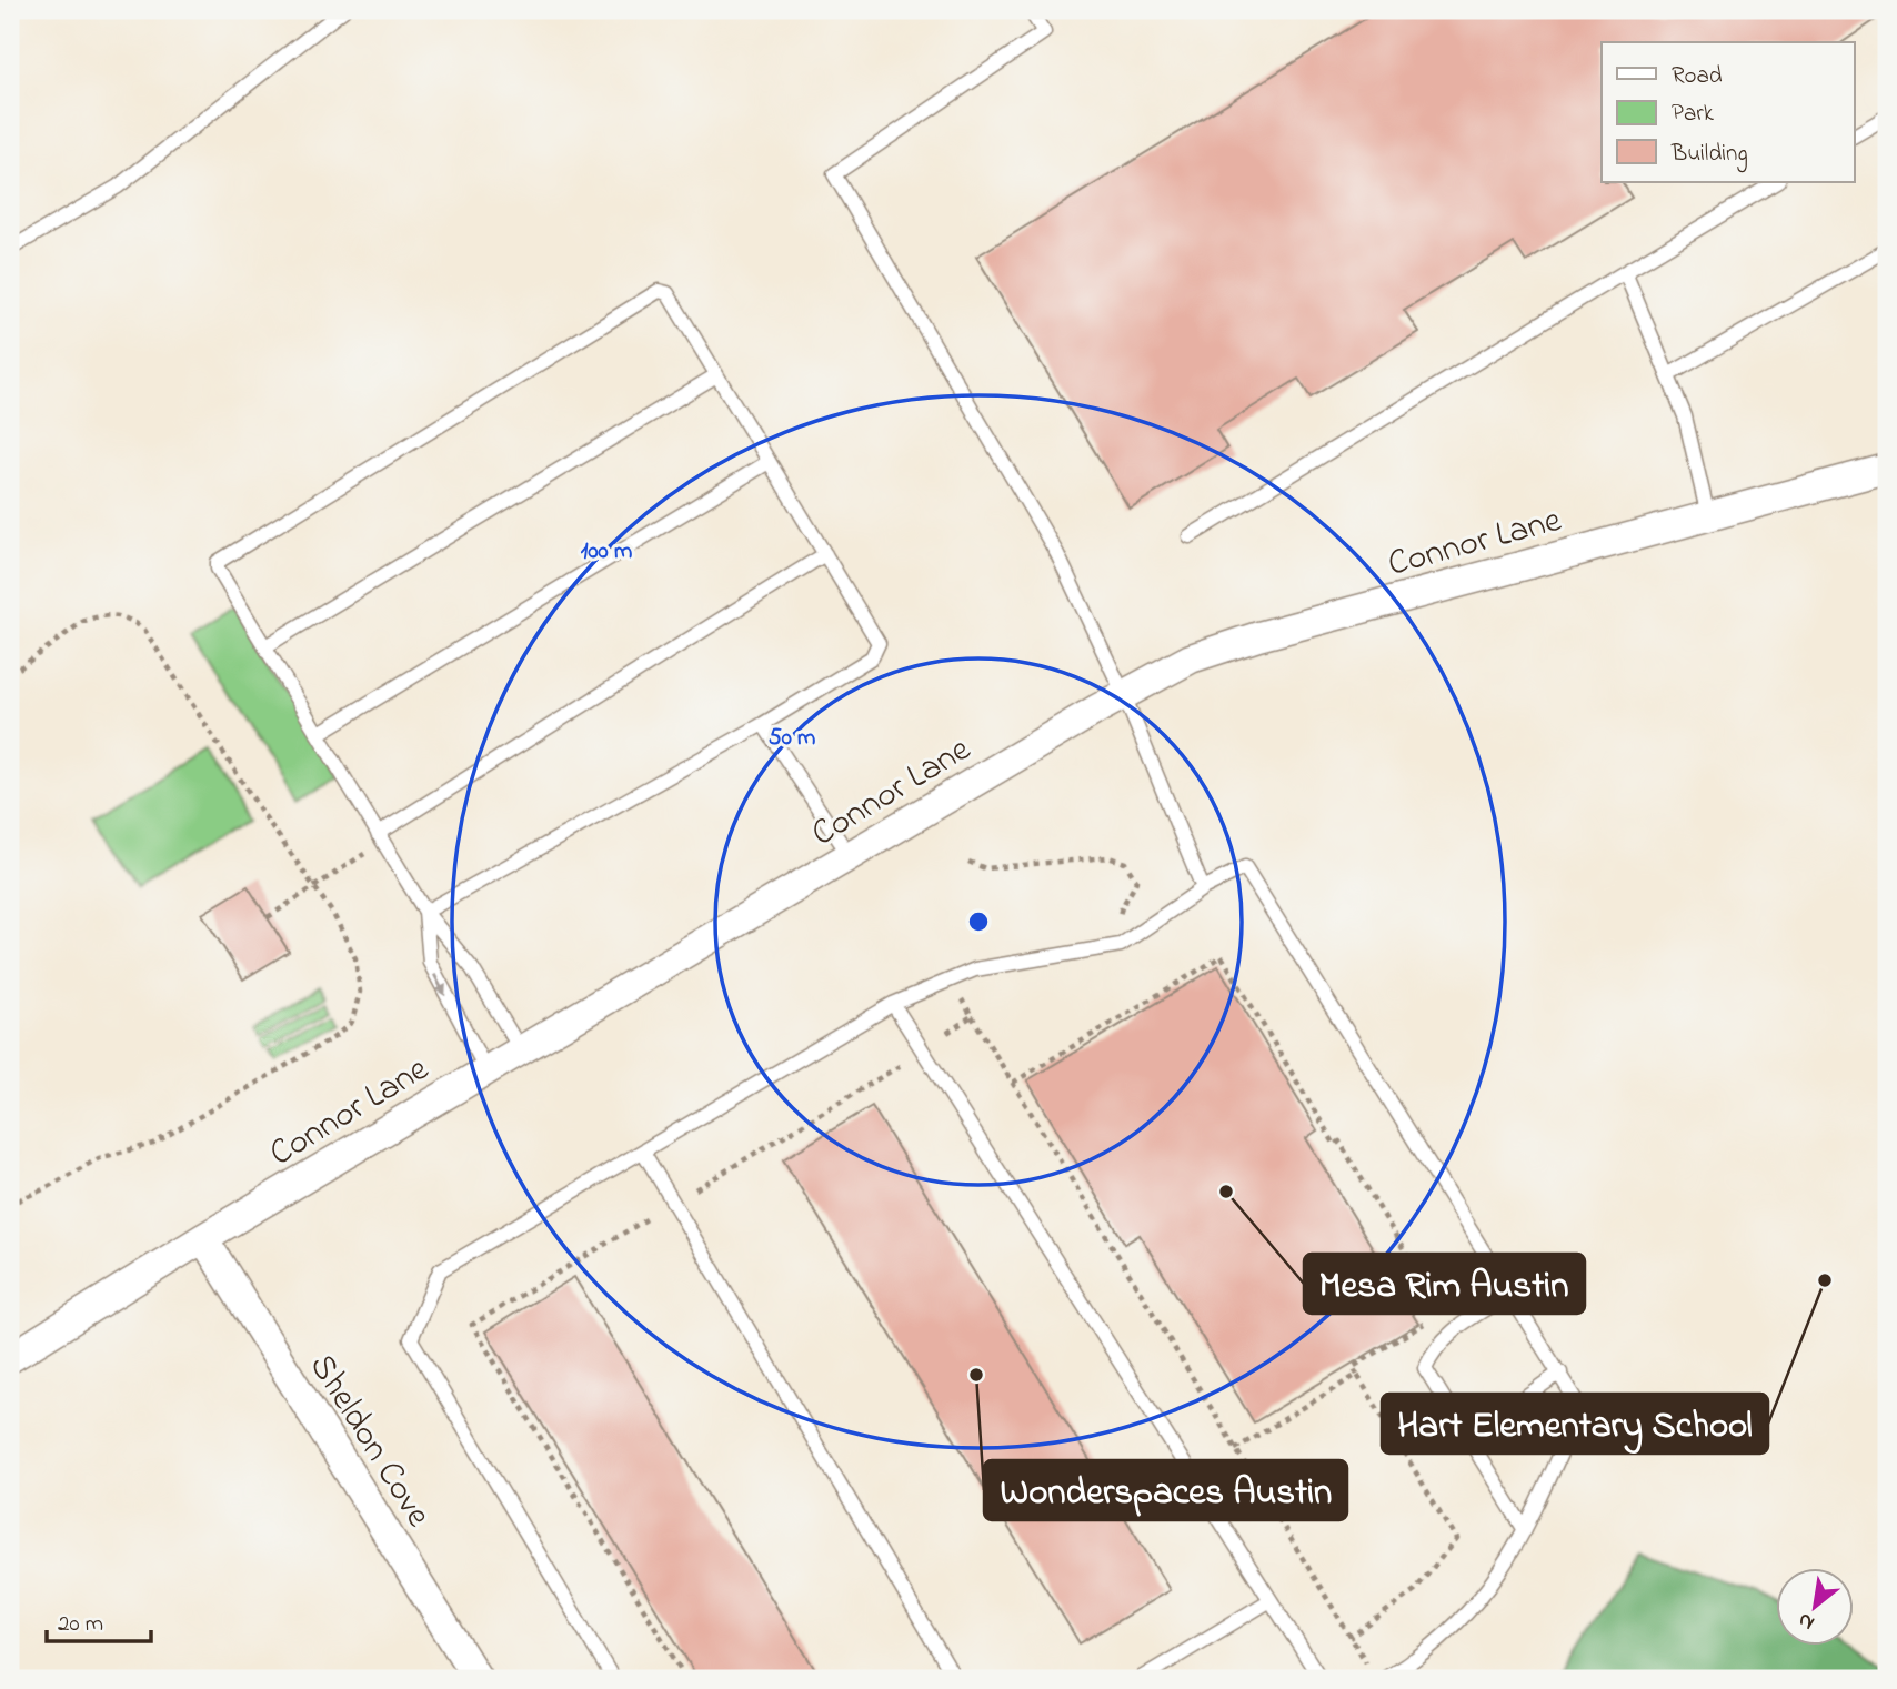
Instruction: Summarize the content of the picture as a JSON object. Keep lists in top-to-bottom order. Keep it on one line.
{"streets":{"street":["Connor Lane","Sheldon Cove"]},"crossings":[["Connor Lane","Sheldon Cove"]],"places":["Mesa Rim Austin","Hart Elementary School","Wonderspaces Austin"],"legend":["Road","Park","Building"],"scale_bar":"20 m","north":"bottom left","rings":["100 m","50 m"]}
